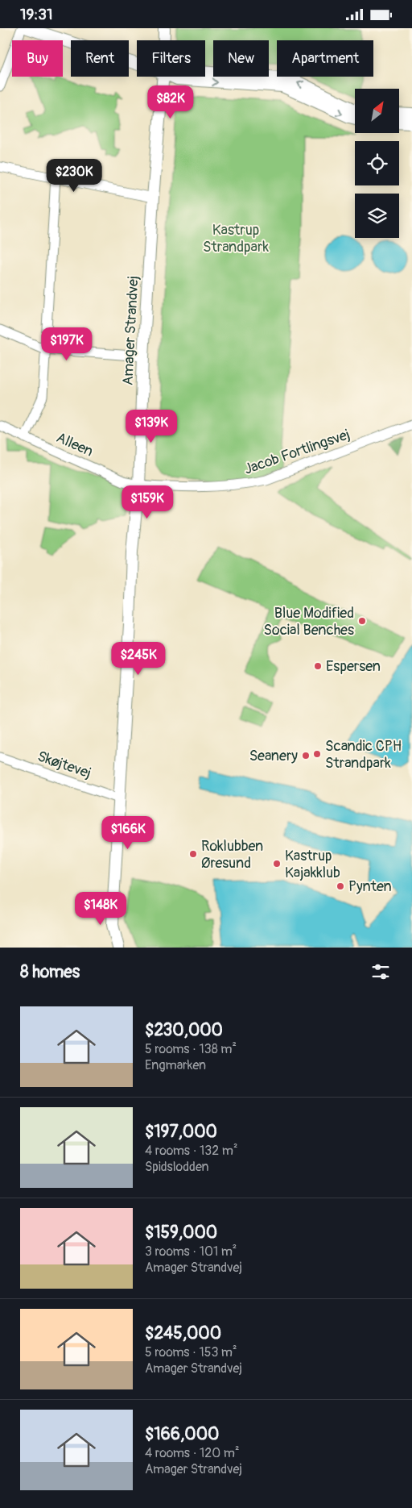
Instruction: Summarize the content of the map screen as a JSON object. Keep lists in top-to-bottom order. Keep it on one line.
{"streets":{"street":["Amager Strandvej","Alleen","Jacob Fortlingsvej","Skøjtevej"]},"crossings":[["Amager Strandvej","Alleen"],["Amager Strandvej","Jacob Fortlingsvej"],["Amager Strandvej","Skøjtevej"],["Alleen","Jacob Fortlingsvej"]],"parks":["Kastrup Strandpark"],"places":["Blue Modified Social Benches","Espersen","Scandic CPH Strandpark","Seanery","Roklubben Øresund","Kastrup Kajakklub","Pynten"],"north":"top right","page":{"status":"19:31","chip":["Buy","Rent","Filters","New","Apartment"],"price":["$82K","$230K","$197K","$139K","$159K","$245K","$166K","$148K"],"heading":"8 homes","list":[{"name":"$230,000","note":"5 rooms · 138 m² · Engmarken"},{"name":"$197,000","note":"4 rooms · 132 m² · Spidslodden"},{"name":"$159,000","note":"3 rooms · 101 m² · Amager Strandvej"},{"name":"$245,000","note":"5 rooms · 153 m² · Amager Strandvej"},{"name":"$166,000","note":"4 rooms · 120 m² · Amager Strandvej"}]}}
